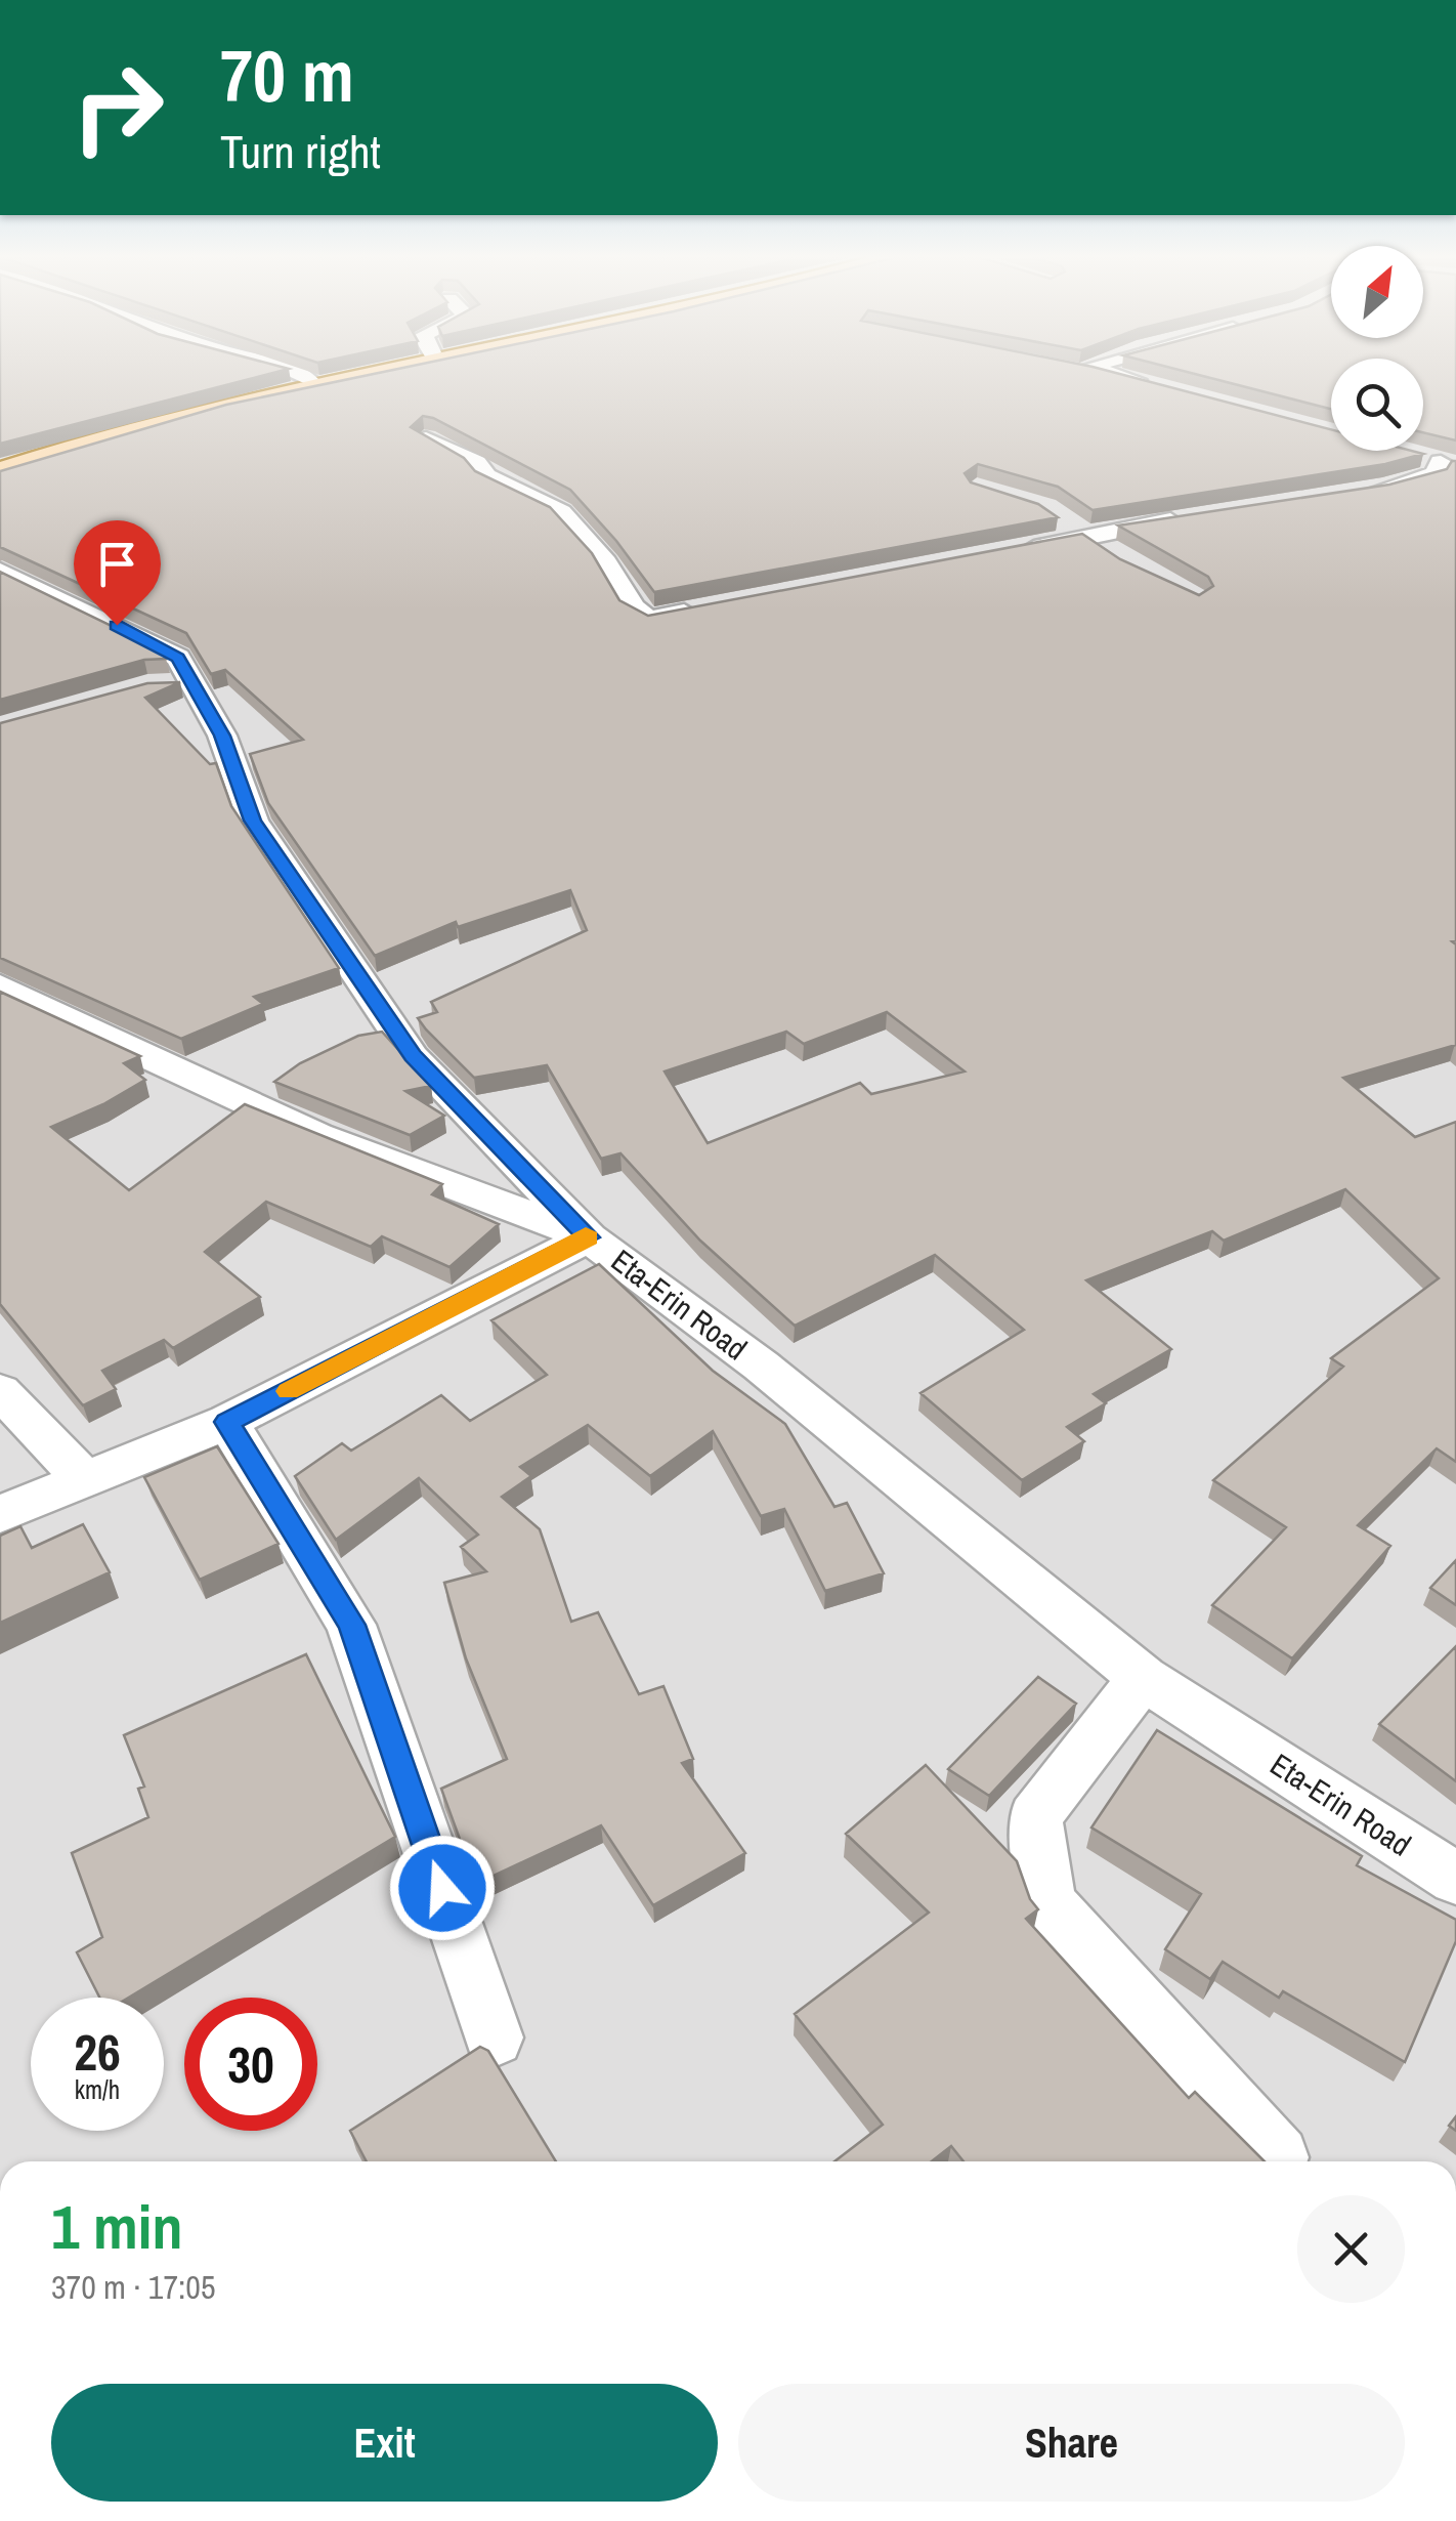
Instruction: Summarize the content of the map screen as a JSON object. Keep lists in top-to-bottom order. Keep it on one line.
{"streets":{"street":["Eta-Erin Road"]},"north":"top right","page":{"turn":["70 m","Turn right"],"speed":"26 km/h","limit":"30","heading":["1 min","370 m · 17:05"],"buttons":["Exit","Share"]}}
